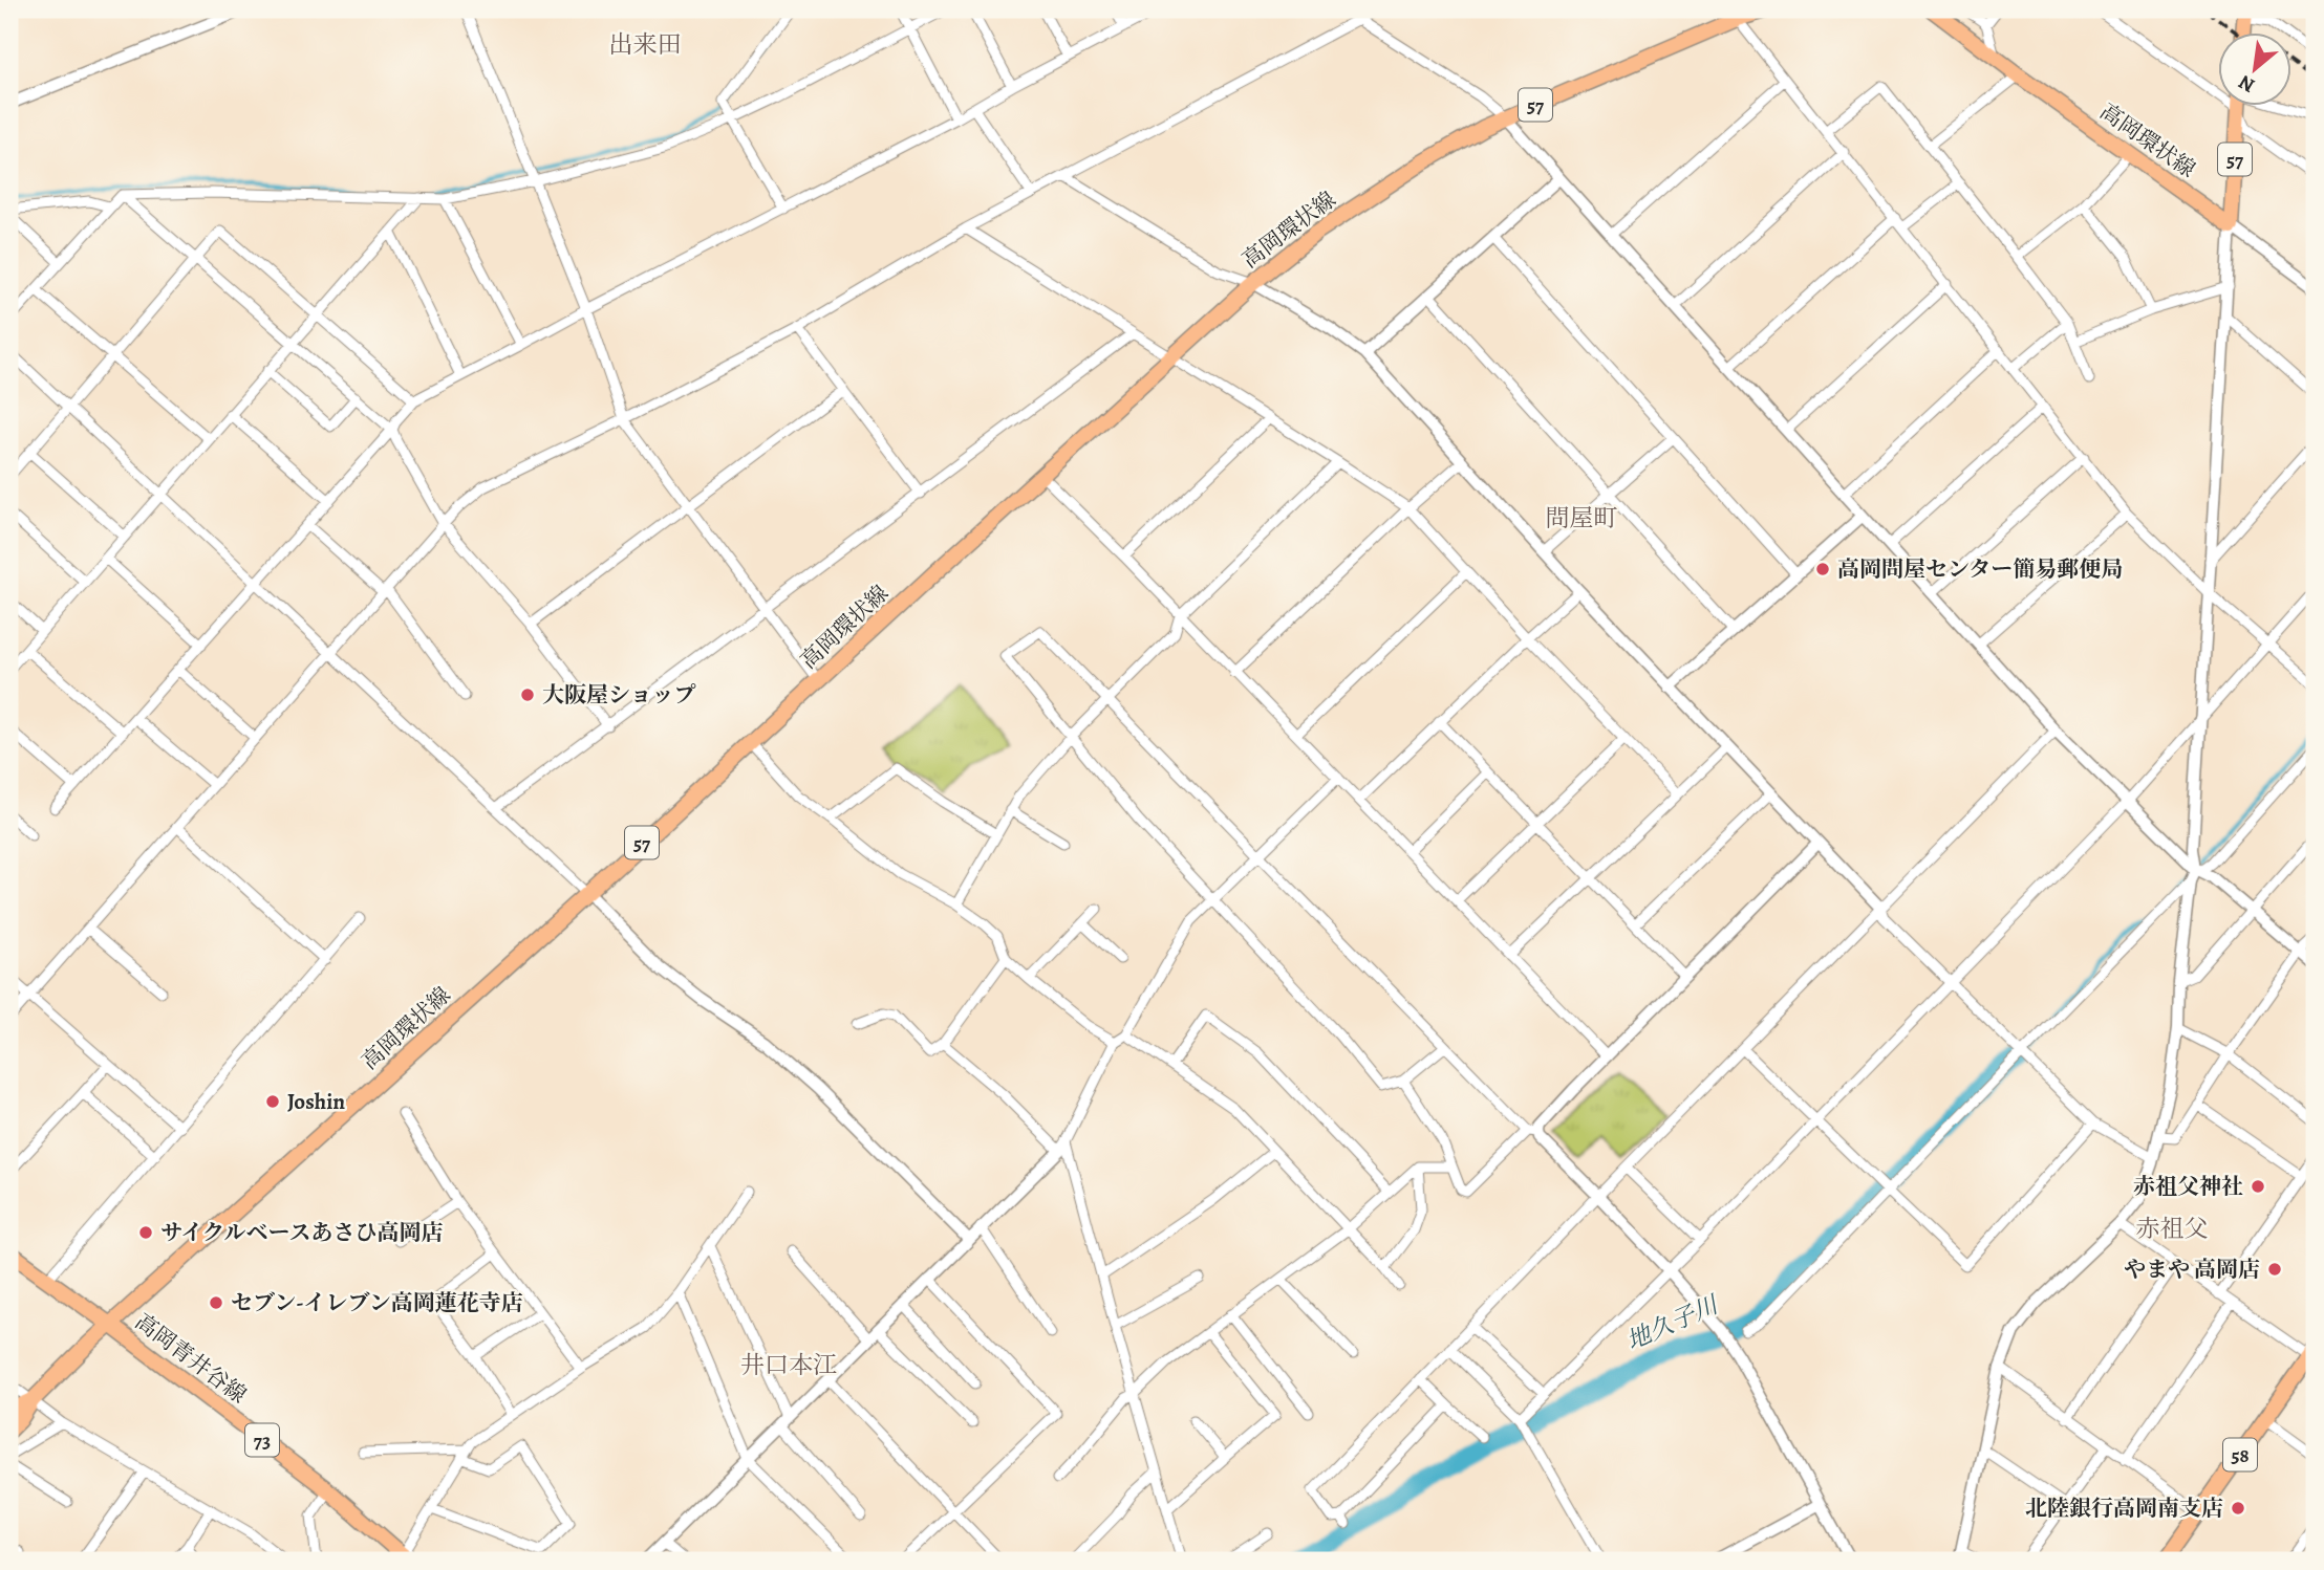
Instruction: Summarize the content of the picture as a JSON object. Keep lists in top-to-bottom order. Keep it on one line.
{"streets":{"main road":["57","高岡環状線","高岡青井谷線","73","58"]},"crossings":[["57","高岡環状線"],["高岡環状線","高岡青井谷線"]],"districts":["出来田","問屋町","赤祖父","井口本江"],"water":["地久子川"],"places":["高岡問屋センター簡易郵便局","大阪屋ショップ","Joshin","赤祖父神社","サイクルベースあさひ高岡店","やまや 高岡店","セブン-イレブン高岡蓮花寺店","北陸銀行高岡南支店"],"north":"bottom left"}
